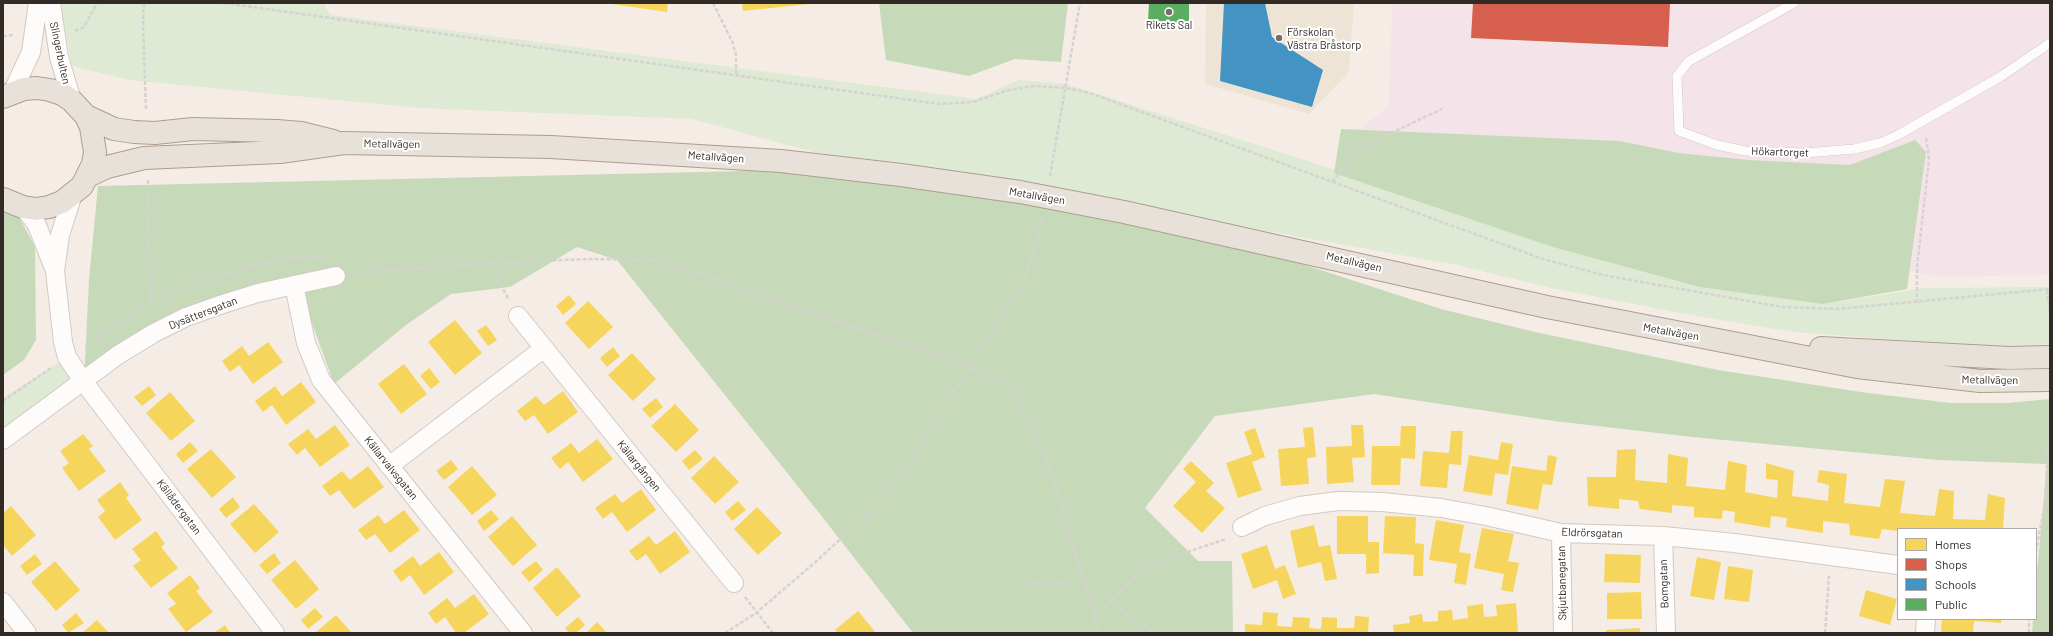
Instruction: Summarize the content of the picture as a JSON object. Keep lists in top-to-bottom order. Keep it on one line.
{"streets":{"main road":["Metallvägen"],"street":["Slingerbulten","Dysättersgatan","Källargången","Källarvalvsgatan","Källådergatan","Eldrörsgatan","Skjutbanegatan","Bomgatan"],"lane":["Hökartorget"]},"crossings":[["Slingerbulten","Metallvägen"],["Dysättersgatan","Källarvalvsgatan"],["Dysättersgatan","Källådergatan"],["Eldrörsgatan","Skjutbanegatan"],["Eldrörsgatan","Bomgatan"]],"places":["Rikets Sal","Förskolan Västra Bråstorp"],"legend":["Homes","Shops","Schools","Public"]}
